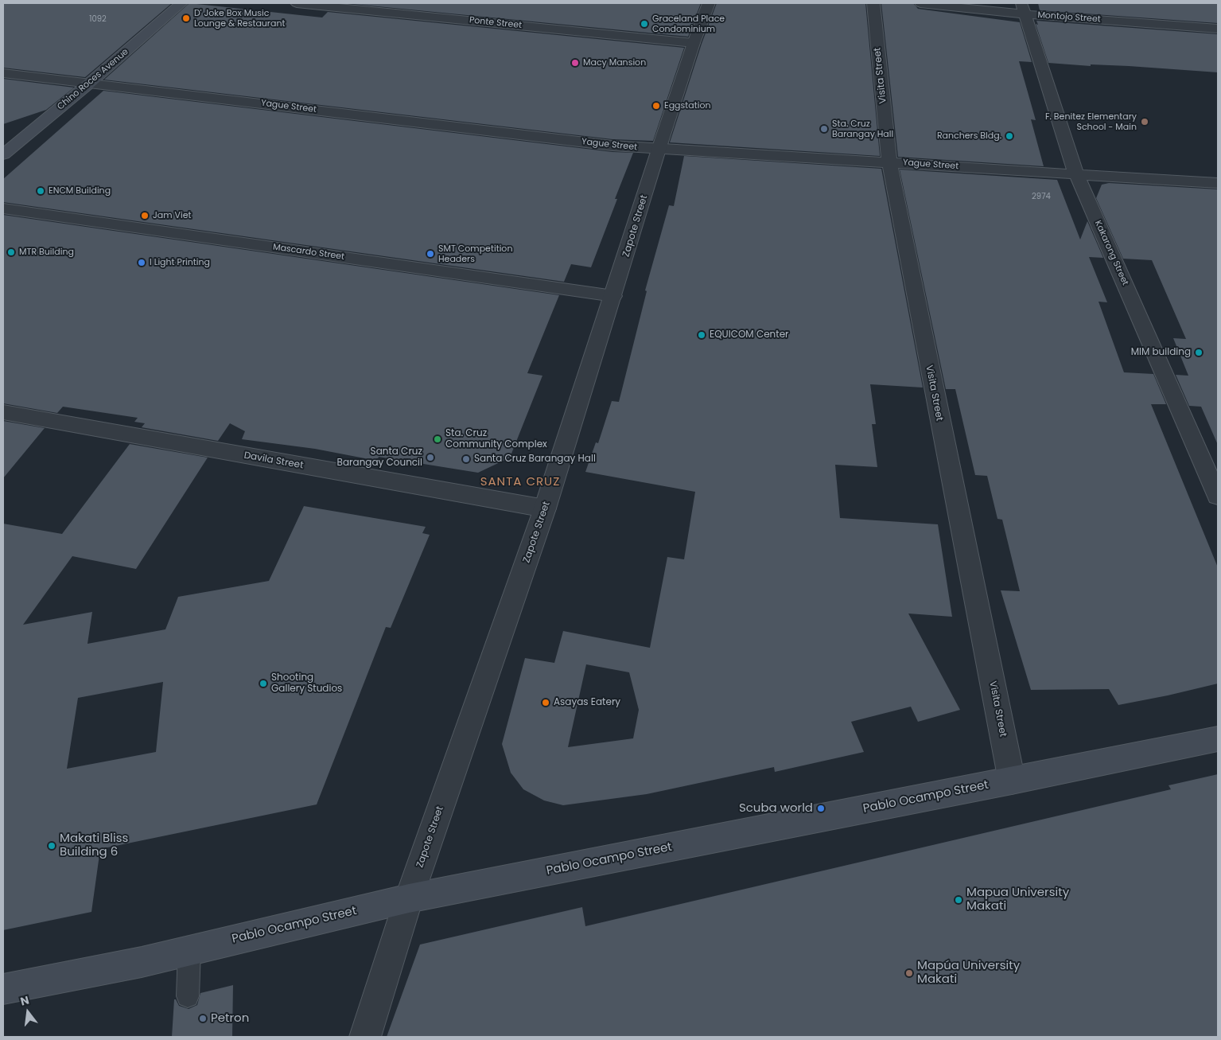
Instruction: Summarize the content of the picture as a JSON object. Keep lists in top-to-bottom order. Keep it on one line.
{"streets":{"main road":["Chino Roces Avenue","Pablo Ocampo Street"],"street":["Montojo Street","Ponte Street","Visita Street","Yague Street","Zapote Street","Mascardo Street","Kakarong Street","Davila Street"]},"crossings":[["Montojo Street","Kakarong Street"],["Ponte Street","Zapote Street"],["Visita Street","Yague Street"],["Visita Street","Pablo Ocampo Street"],["Chino Roces Avenue","Yague Street"],["Yague Street","Zapote Street"],["Yague Street","Kakarong Street"],["Zapote Street","Mascardo Street"],["Zapote Street","Davila Street"],["Zapote Street","Pablo Ocampo Street"]],"districts":["SANTA CRUZ"],"places":["D' Joke Box Music Lounge & Restaurant","Graceland Place Condominium","Macy Mansion","Eggstation","F. Benitez Elementary School - Main","Sta. Cruz Barangay Hall","Ranchers Bldg.","ENCM Building","Jam Viet","MTR Building","SMT Competition Headers","I Light Printing","EQUICOM Center","MIM building","Sta. Cruz Community Complex","Santa Cruz Barangay Council","Santa Cruz Barangay Hall","Shooting Gallery Studios","Asayas Eatery","Scuba world","Makati Bliss Building 6","Mapua University Makati","Mapúa University Makati","Petron"],"house_numbers":["1092","2974"],"north":"top"}
